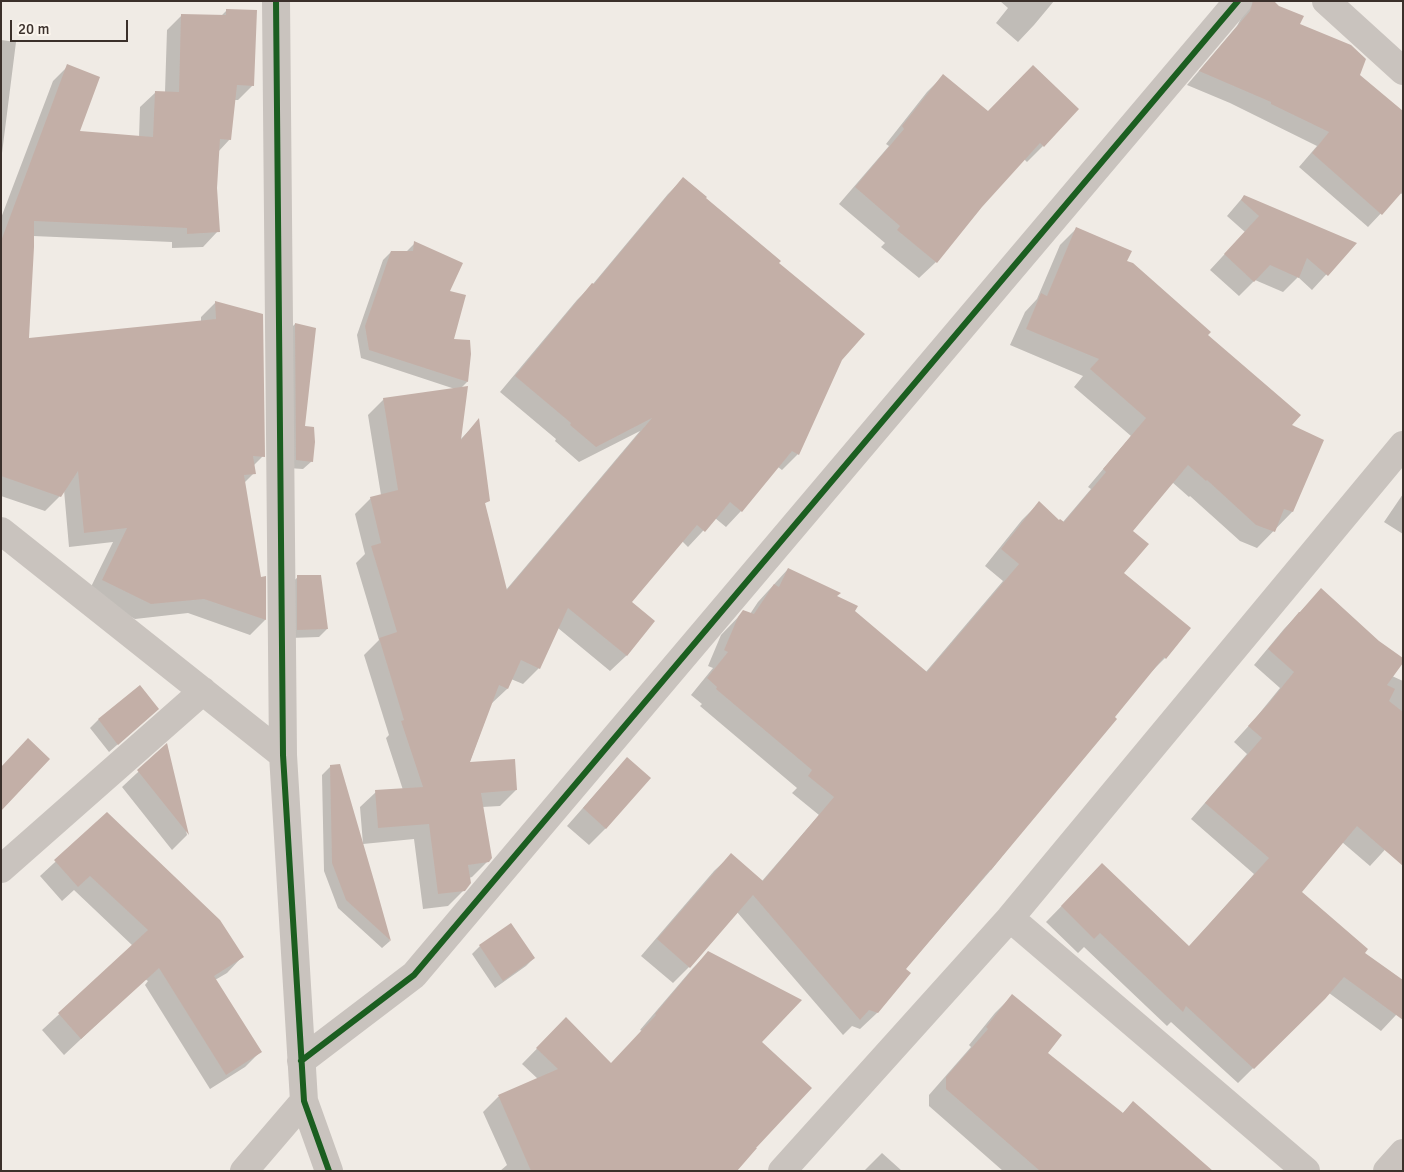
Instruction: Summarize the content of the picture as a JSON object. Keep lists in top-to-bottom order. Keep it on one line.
{"scale_bar":"20 m"}
